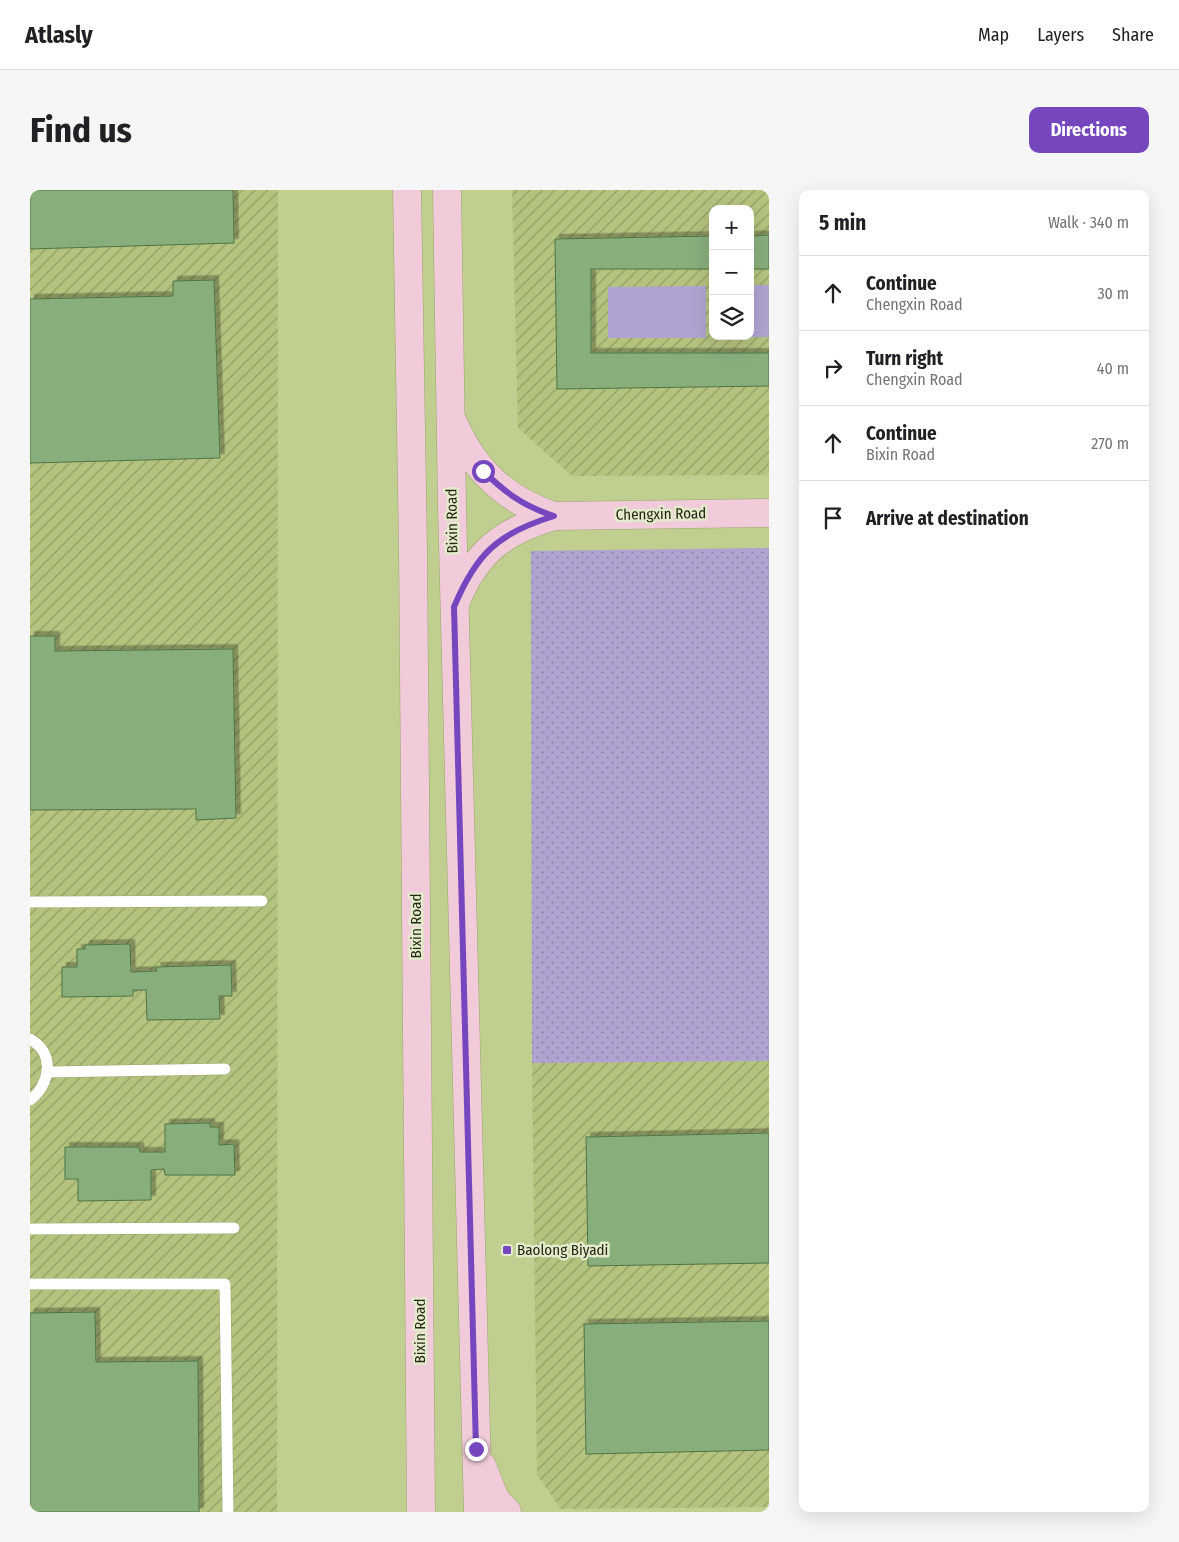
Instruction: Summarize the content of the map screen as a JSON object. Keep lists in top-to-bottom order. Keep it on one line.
{"streets":{"main road":["Chengxin Road","Bixin Road"]},"crossings":[["Chengxin Road","Bixin Road"]],"places":{"transit":["Baolong Biyadi"]},"page":{"header":"Atlasly","nav":["Map","Layers","Share"],"buttons":"Directions","title":"Find us","heading":["5 min","Walk · 340 m"],"map_buttons":["+","−"],"list":[["Continue","Chengxin Road","30 m"],["Turn right","Chengxin Road","40 m"],["Continue","Bixin Road","270 m"],"Arrive at destination"]}}
